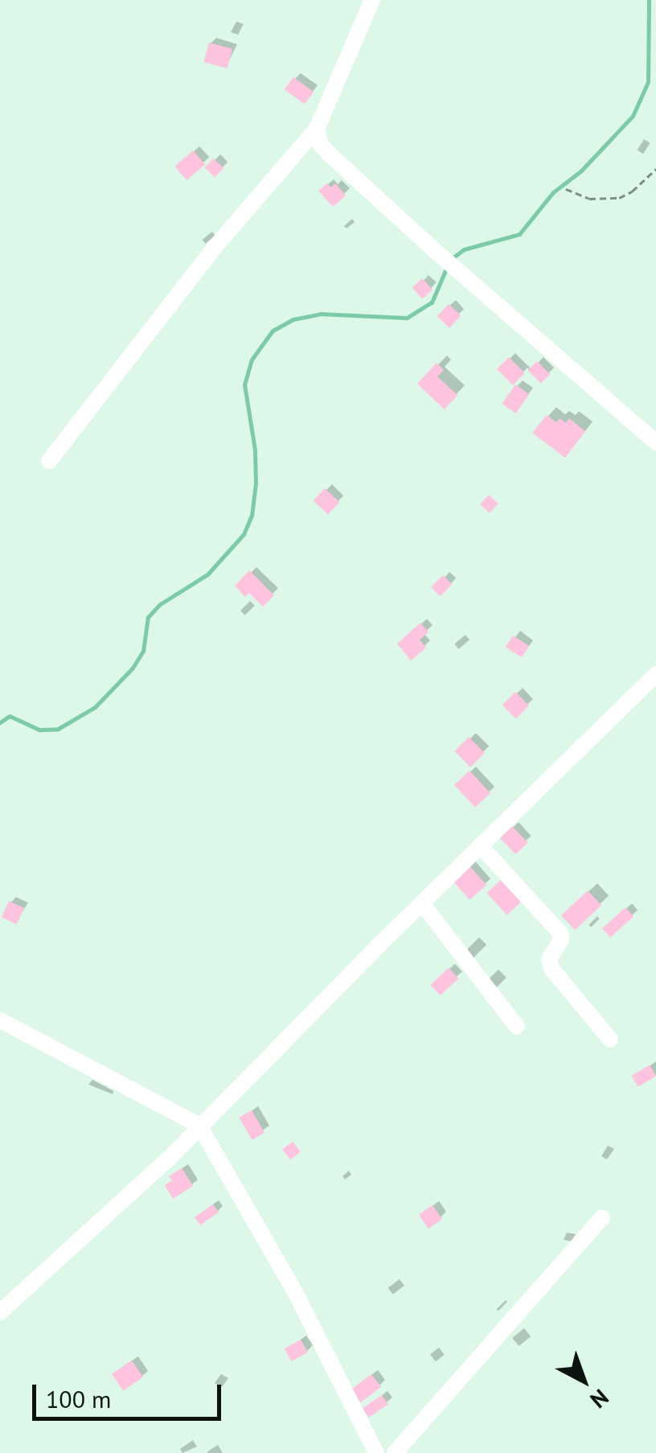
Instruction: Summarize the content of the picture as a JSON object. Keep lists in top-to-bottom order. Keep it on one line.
{"scale_bar":"100 m","north":"bottom right"}
